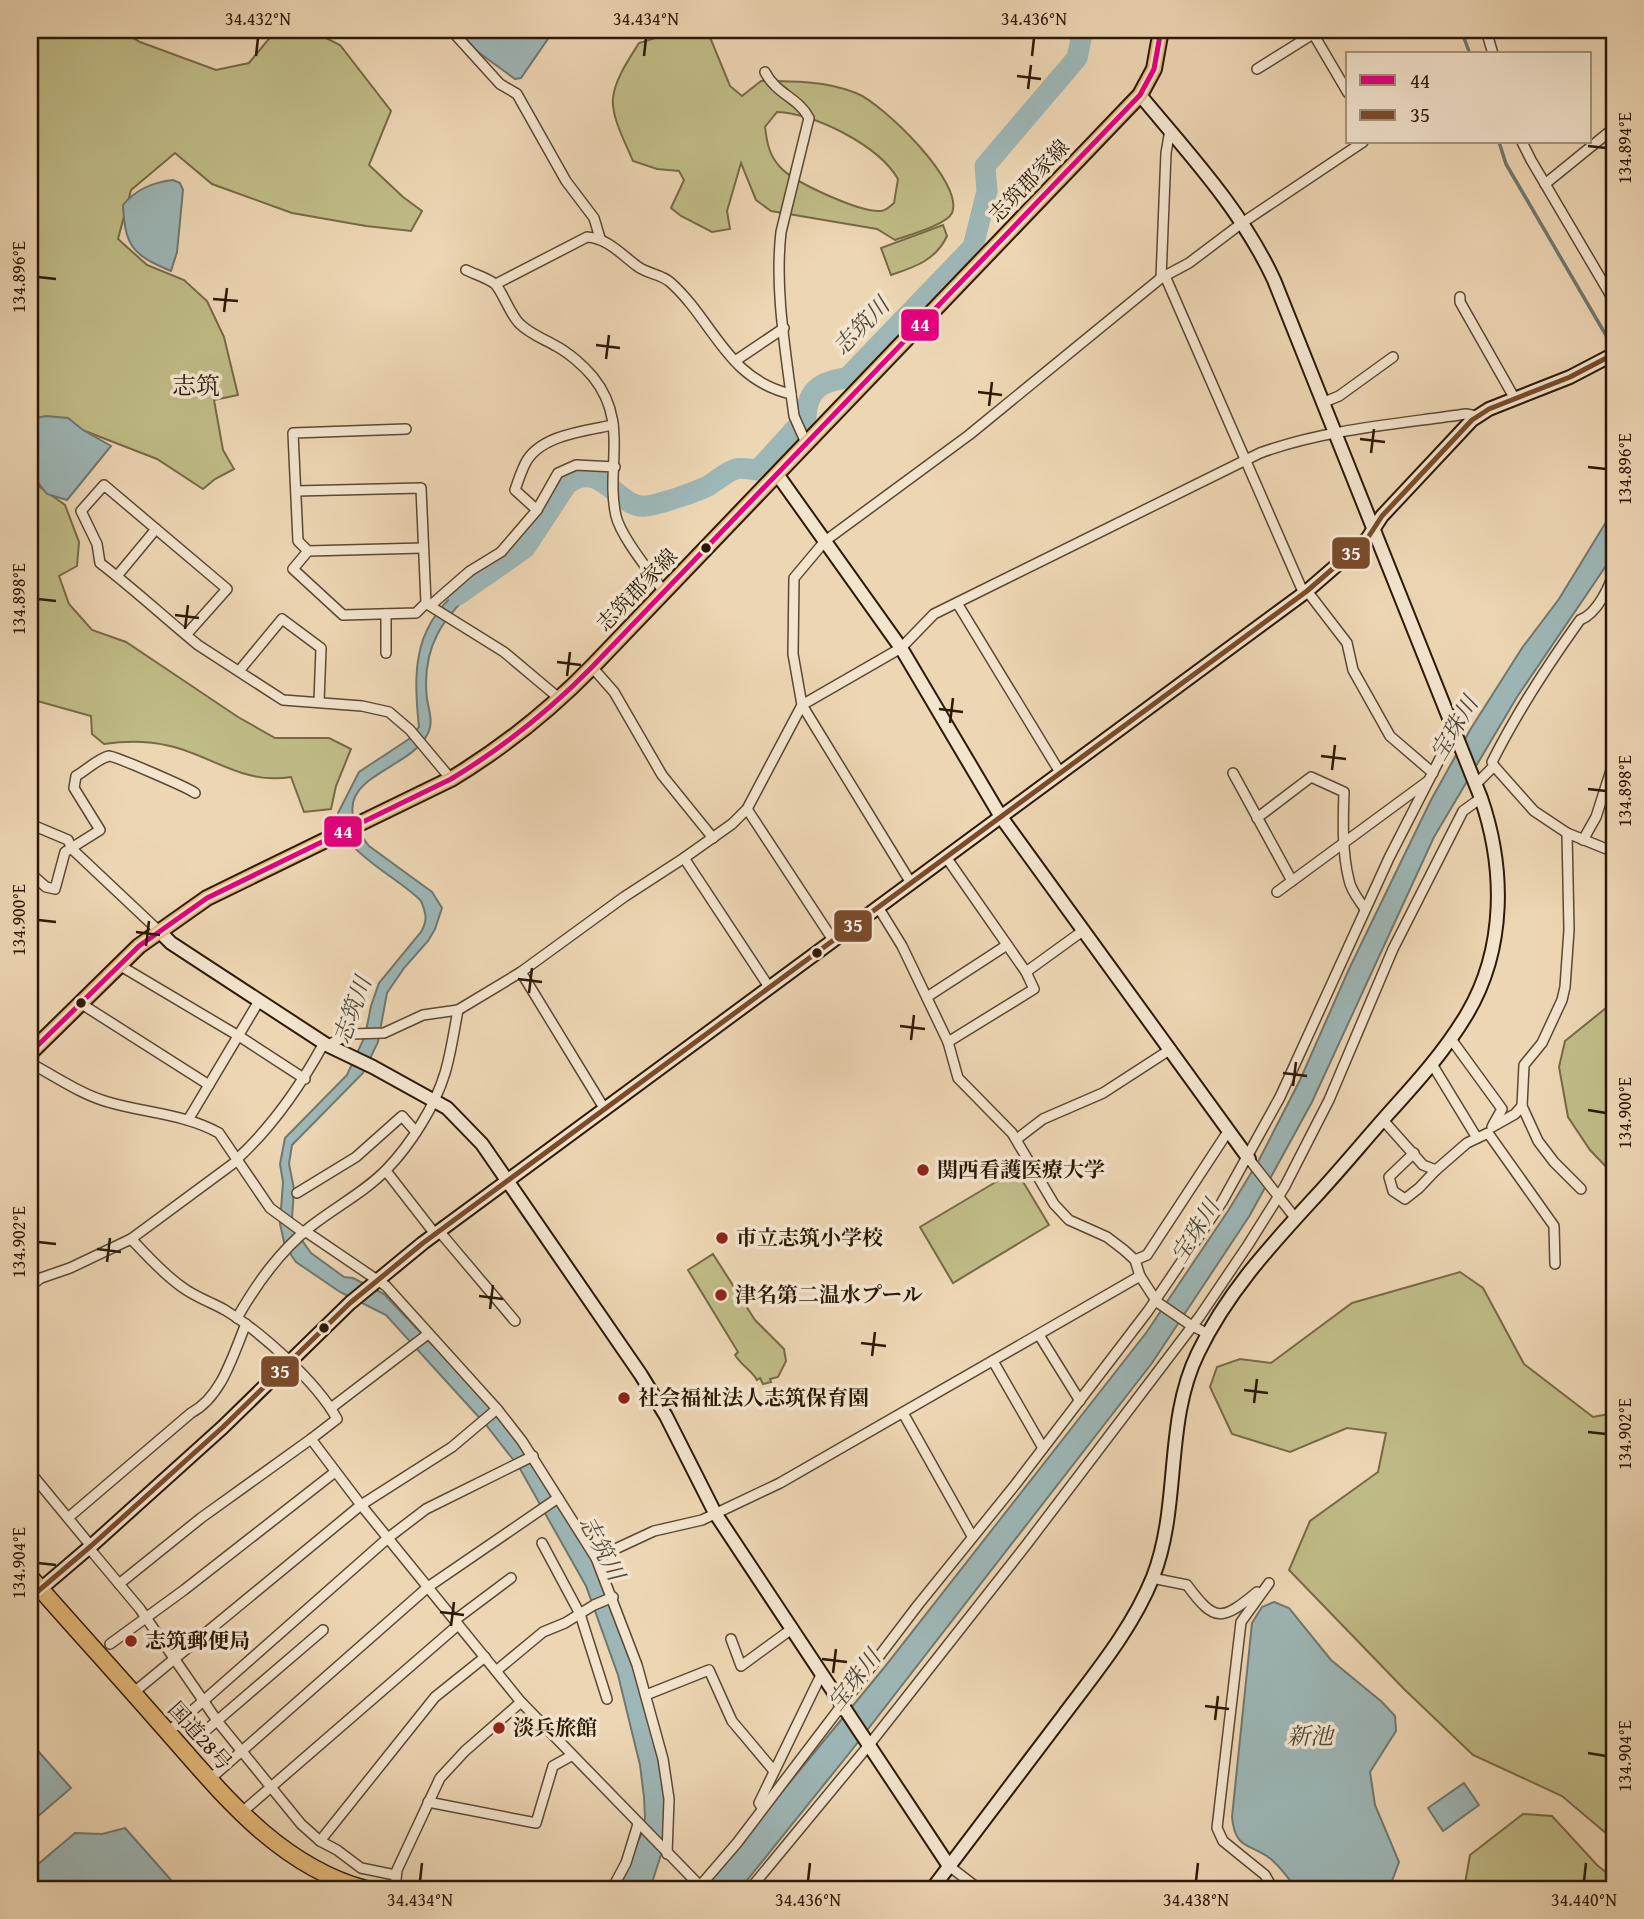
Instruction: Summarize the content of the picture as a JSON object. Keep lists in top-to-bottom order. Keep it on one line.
{"streets":{"highway":["国道28号"],"main road":["志筑郡家線"]},"districts":["志筑"],"water":["志筑川","宝珠川","新池"],"places":["関西看護医療大学","市立志筑小学校","津名第二温水プール","社会福祉法人志筑保育園","志筑郵便局","淡兵旅館"],"lines":["transit line 44","transit line 35"],"legend":["44","35"],"coordinates":["34.432°N","34.434°N","34.436°N","134.894°E","134.896°E","134.898°E","134.900°E","134.902°E","134.904°E","34.438°N","34.440°N"]}
